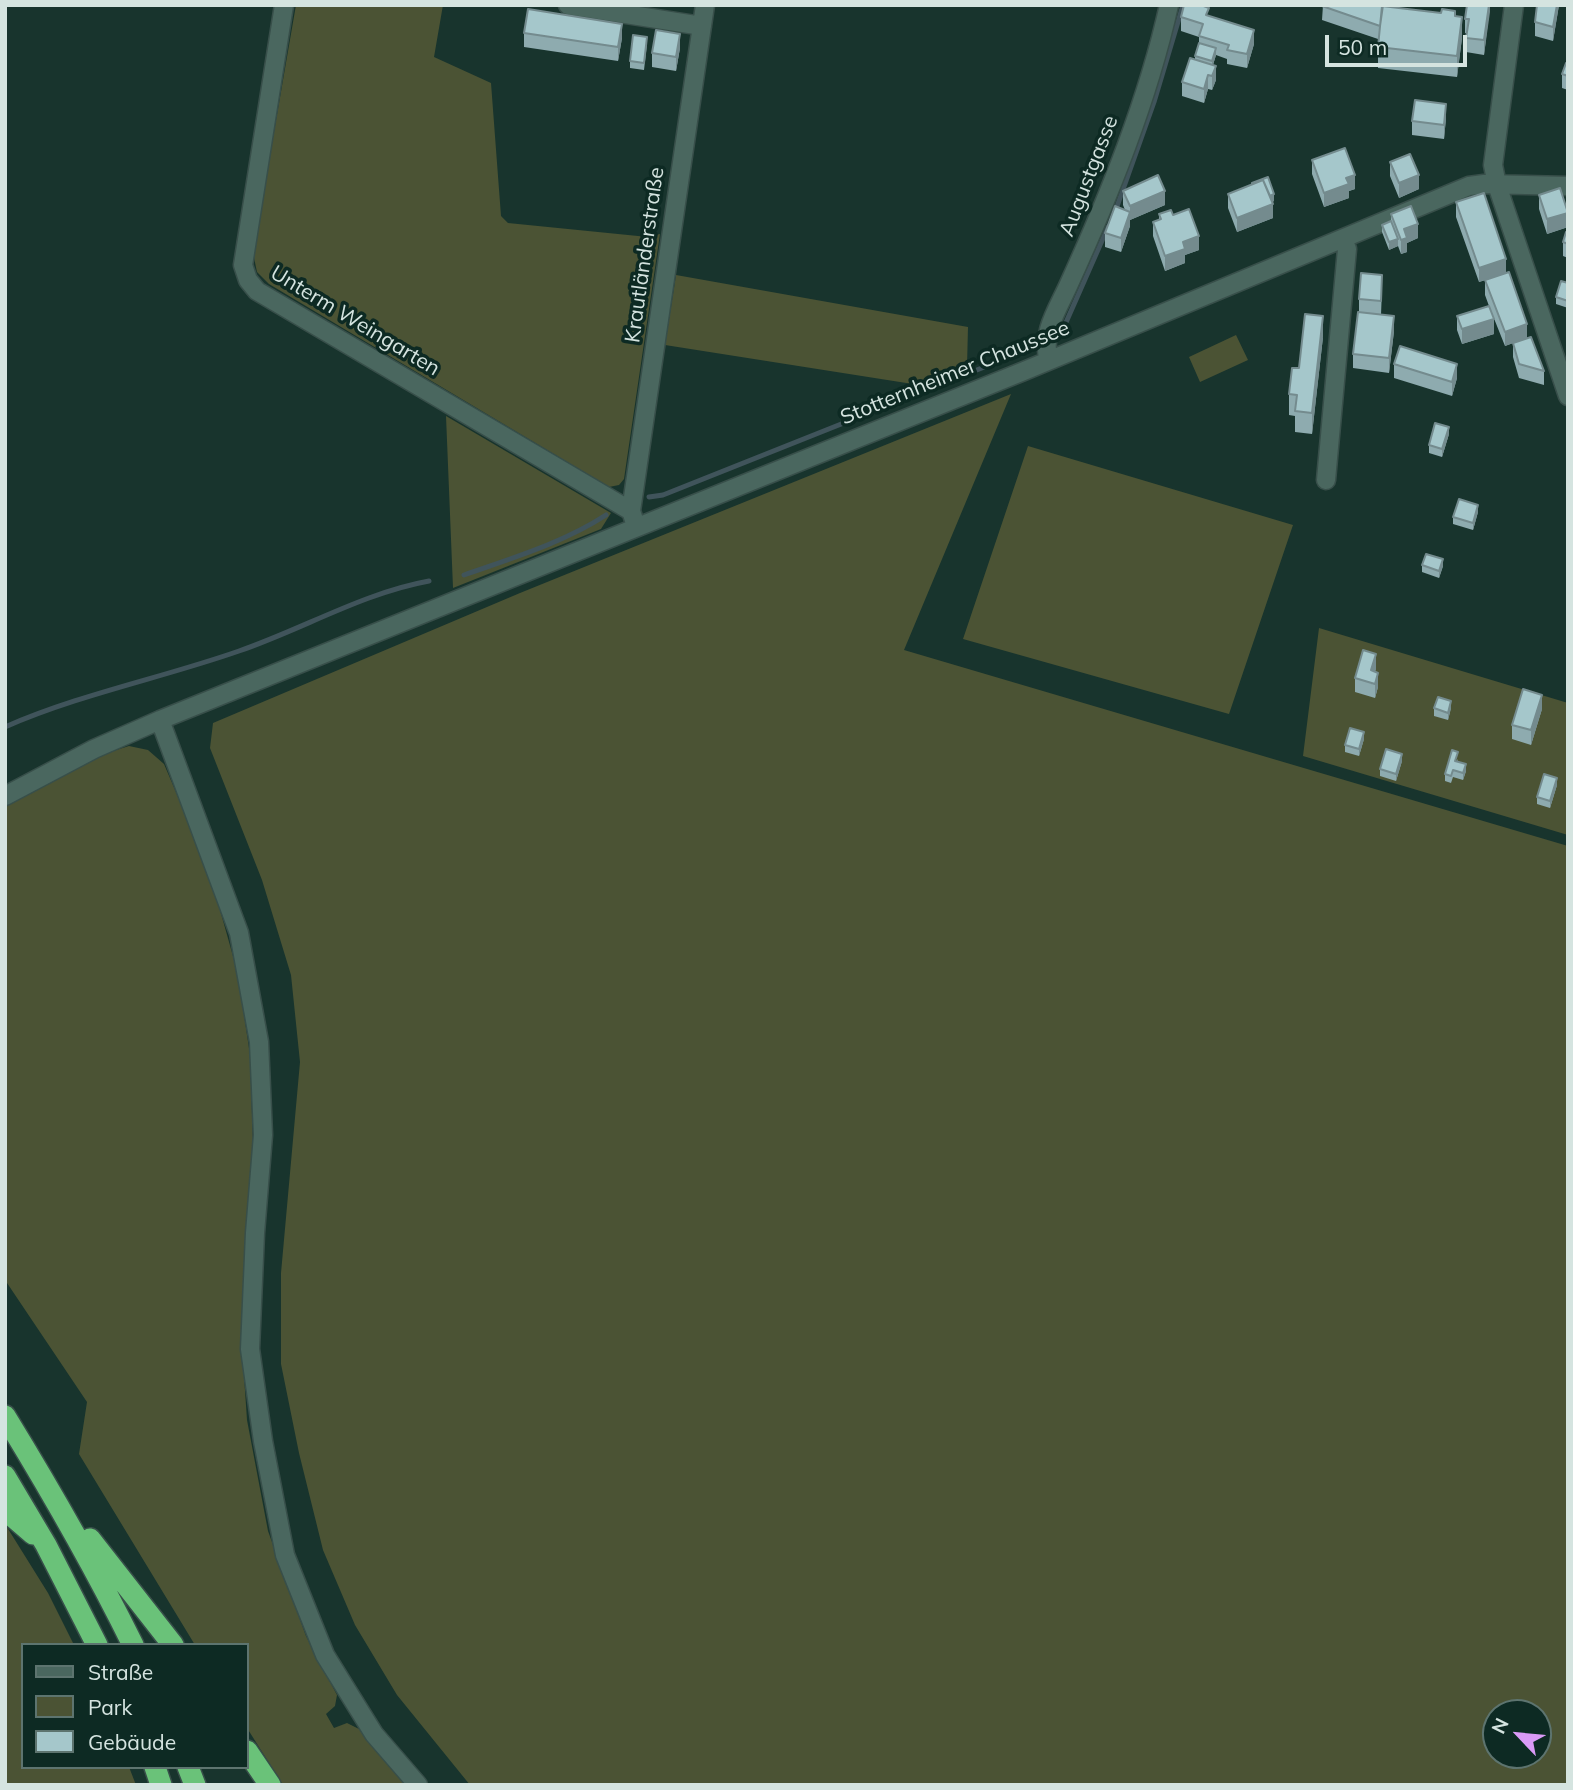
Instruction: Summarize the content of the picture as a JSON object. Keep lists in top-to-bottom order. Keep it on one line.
{"streets":{"street":["Augustgasse","Krautländerstraße","Unterm Weingarten","Stotternheimer Chaussee"]},"crossings":[["Augustgasse","Stotternheimer Chaussee"],["Krautländerstraße","Unterm Weingarten"],["Krautländerstraße","Stotternheimer Chaussee"],["Unterm Weingarten","Stotternheimer Chaussee"]],"legend":["Straße","Park","Gebäude"],"scale_bar":"50 m","north":"top left"}
